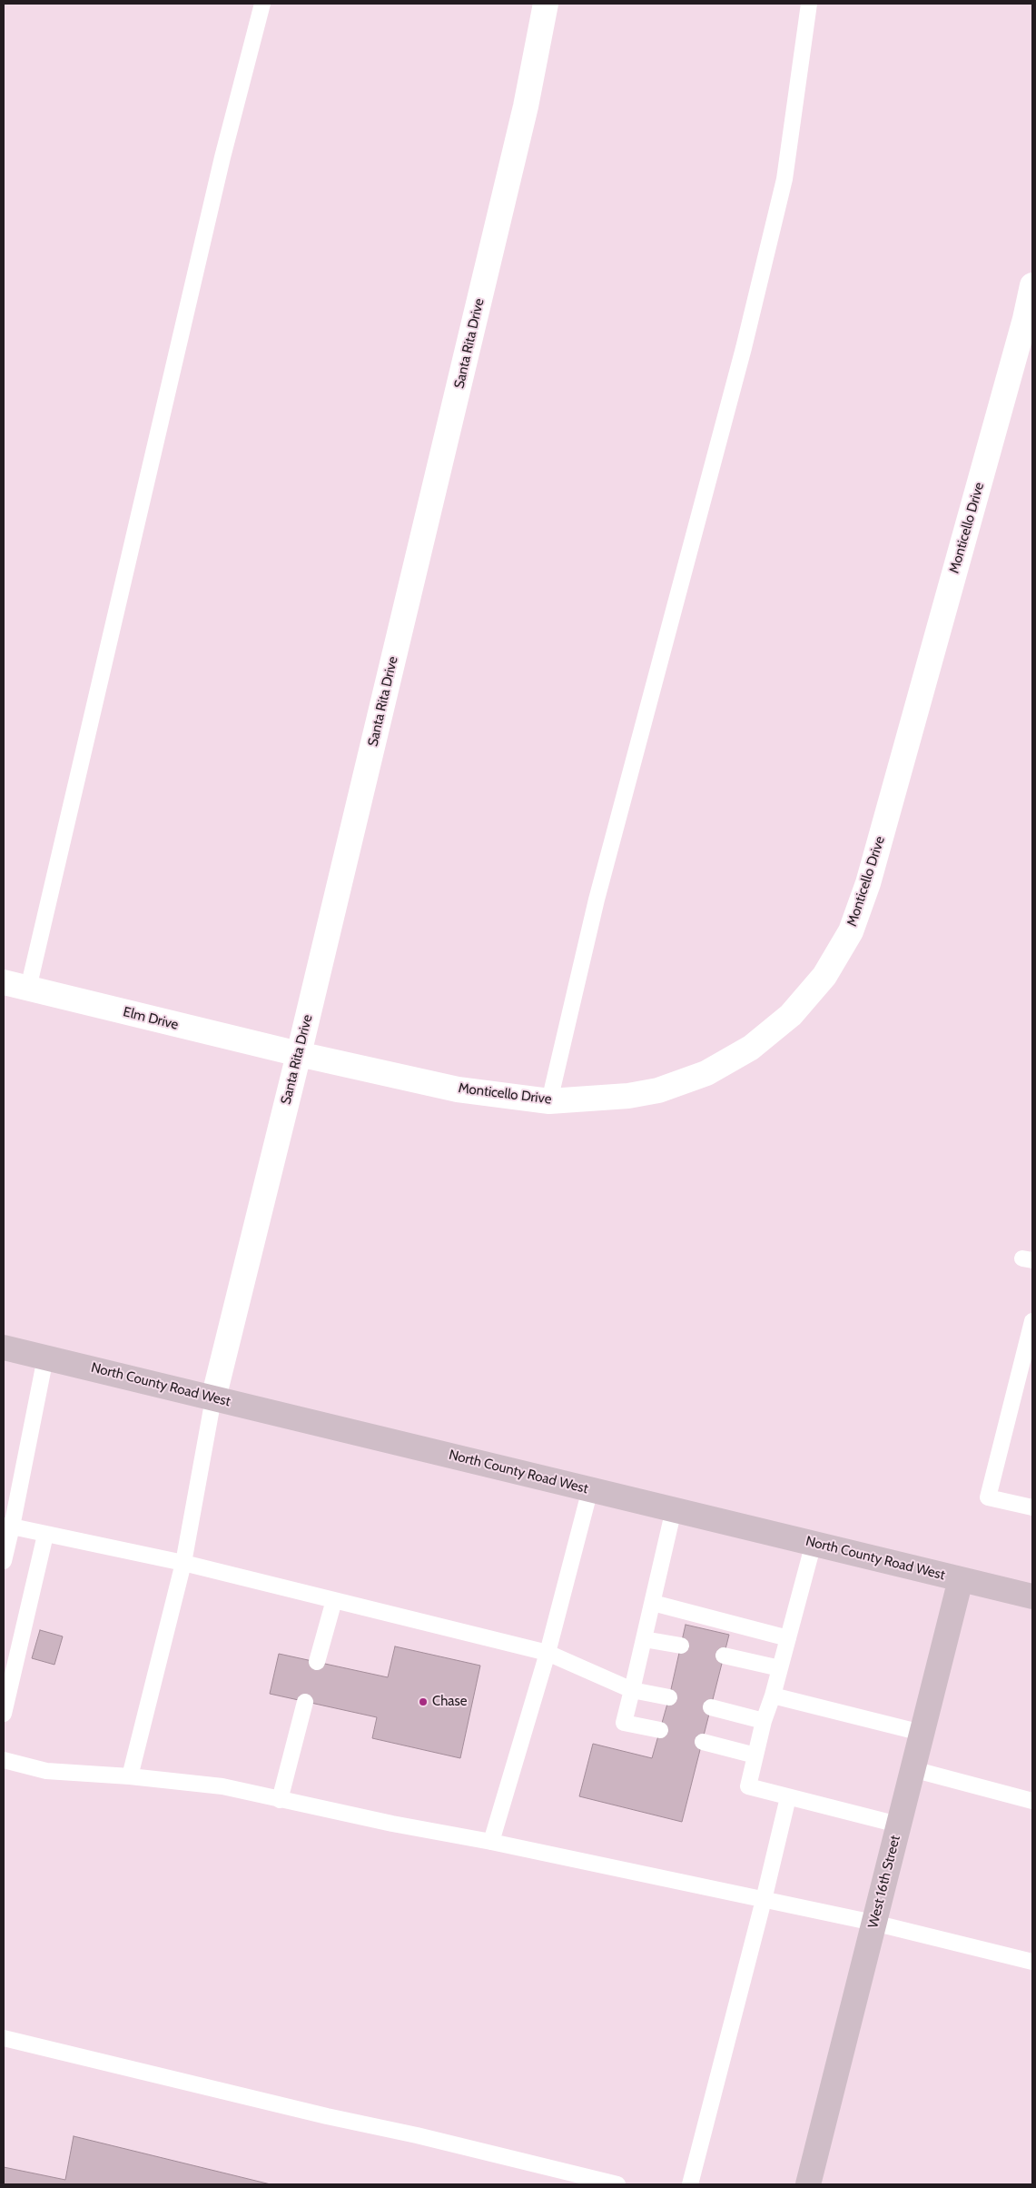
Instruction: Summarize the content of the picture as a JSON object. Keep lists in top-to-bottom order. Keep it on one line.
{"streets":{"main road":["North County Road West","West 16th Street"],"street":["Santa Rita Drive","Monticello Drive","Elm Drive"]},"crossings":[["Santa Rita Drive","Monticello Drive"],["Santa Rita Drive","Elm Drive"],["Santa Rita Drive","North County Road West"],["Monticello Drive","Elm Drive"],["North County Road West","West 16th Street"]],"places":["Chase"]}
